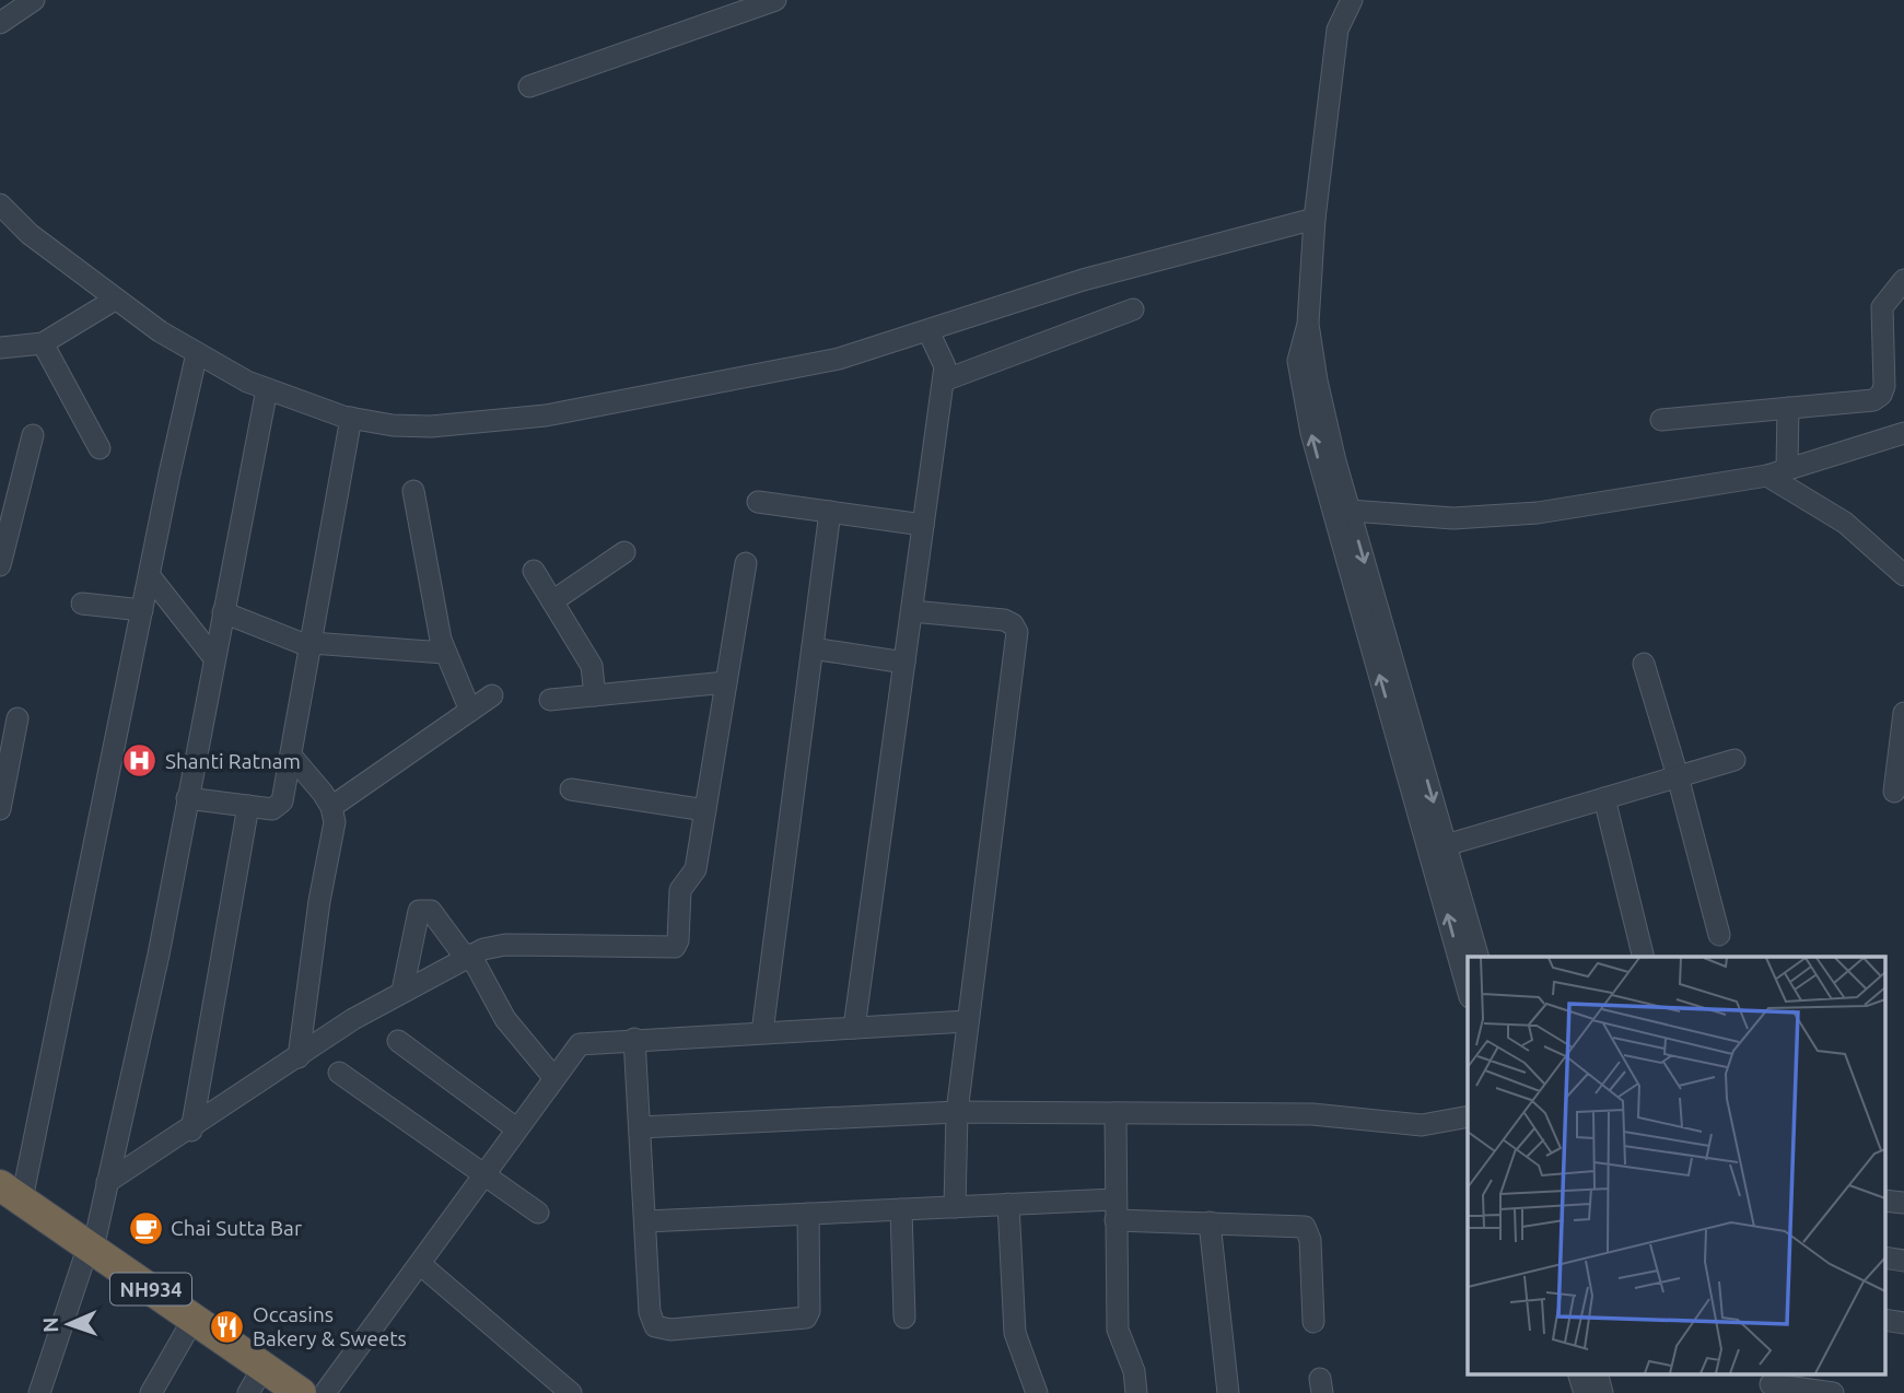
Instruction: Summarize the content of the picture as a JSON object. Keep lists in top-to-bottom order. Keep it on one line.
{"streets":{"highway":["NH934"]},"places":{"hospital":["Shanti Ratnam"],"cafe":["Chai Sutta Bar"],"restaurant":["Occasins Bakery & Sweets"]},"north":"left"}
